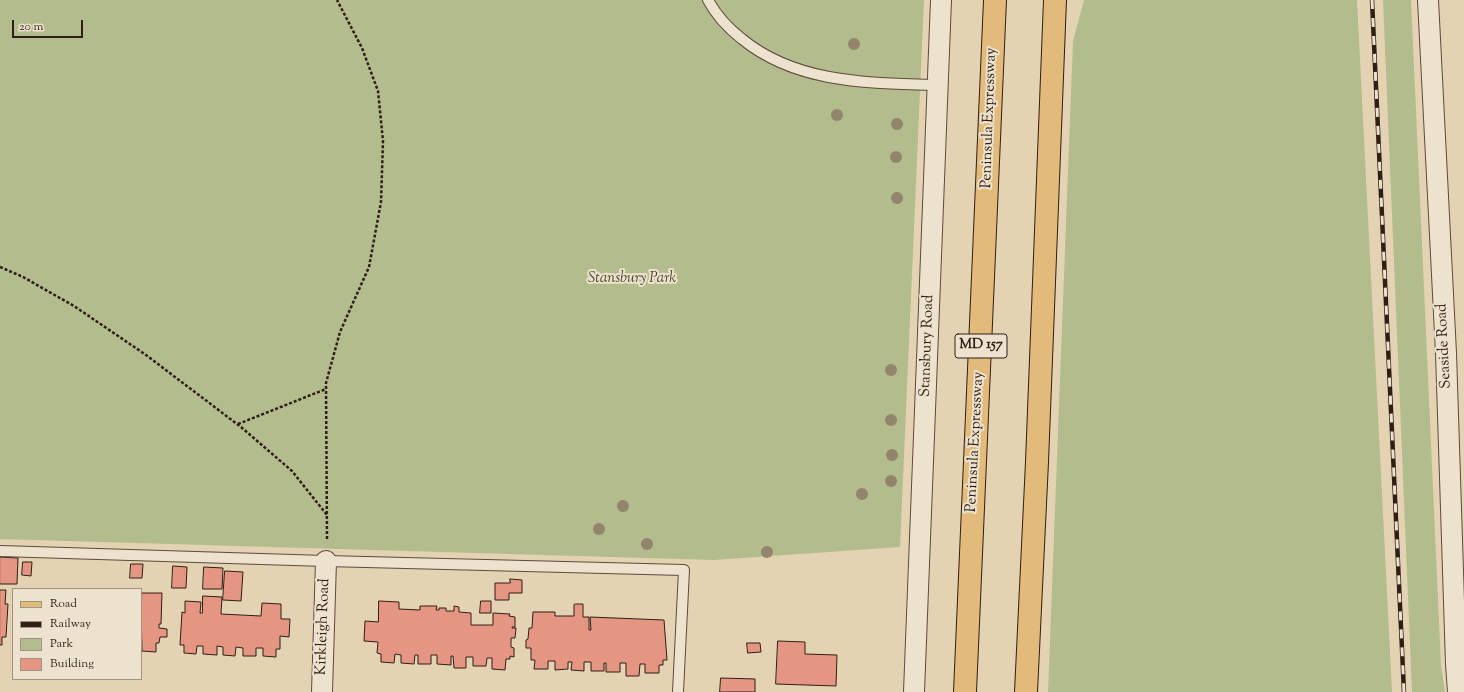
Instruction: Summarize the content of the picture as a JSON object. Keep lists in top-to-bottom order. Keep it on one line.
{"streets":{"main road":["Peninsula Expressway","MD 157"],"street":["Stansbury Road","Seaside Road","Kirkleigh Road"]},"parks":["Stansbury Park"],"legend":["Road","Railway","Park","Building"],"scale_bar":"20 m"}
